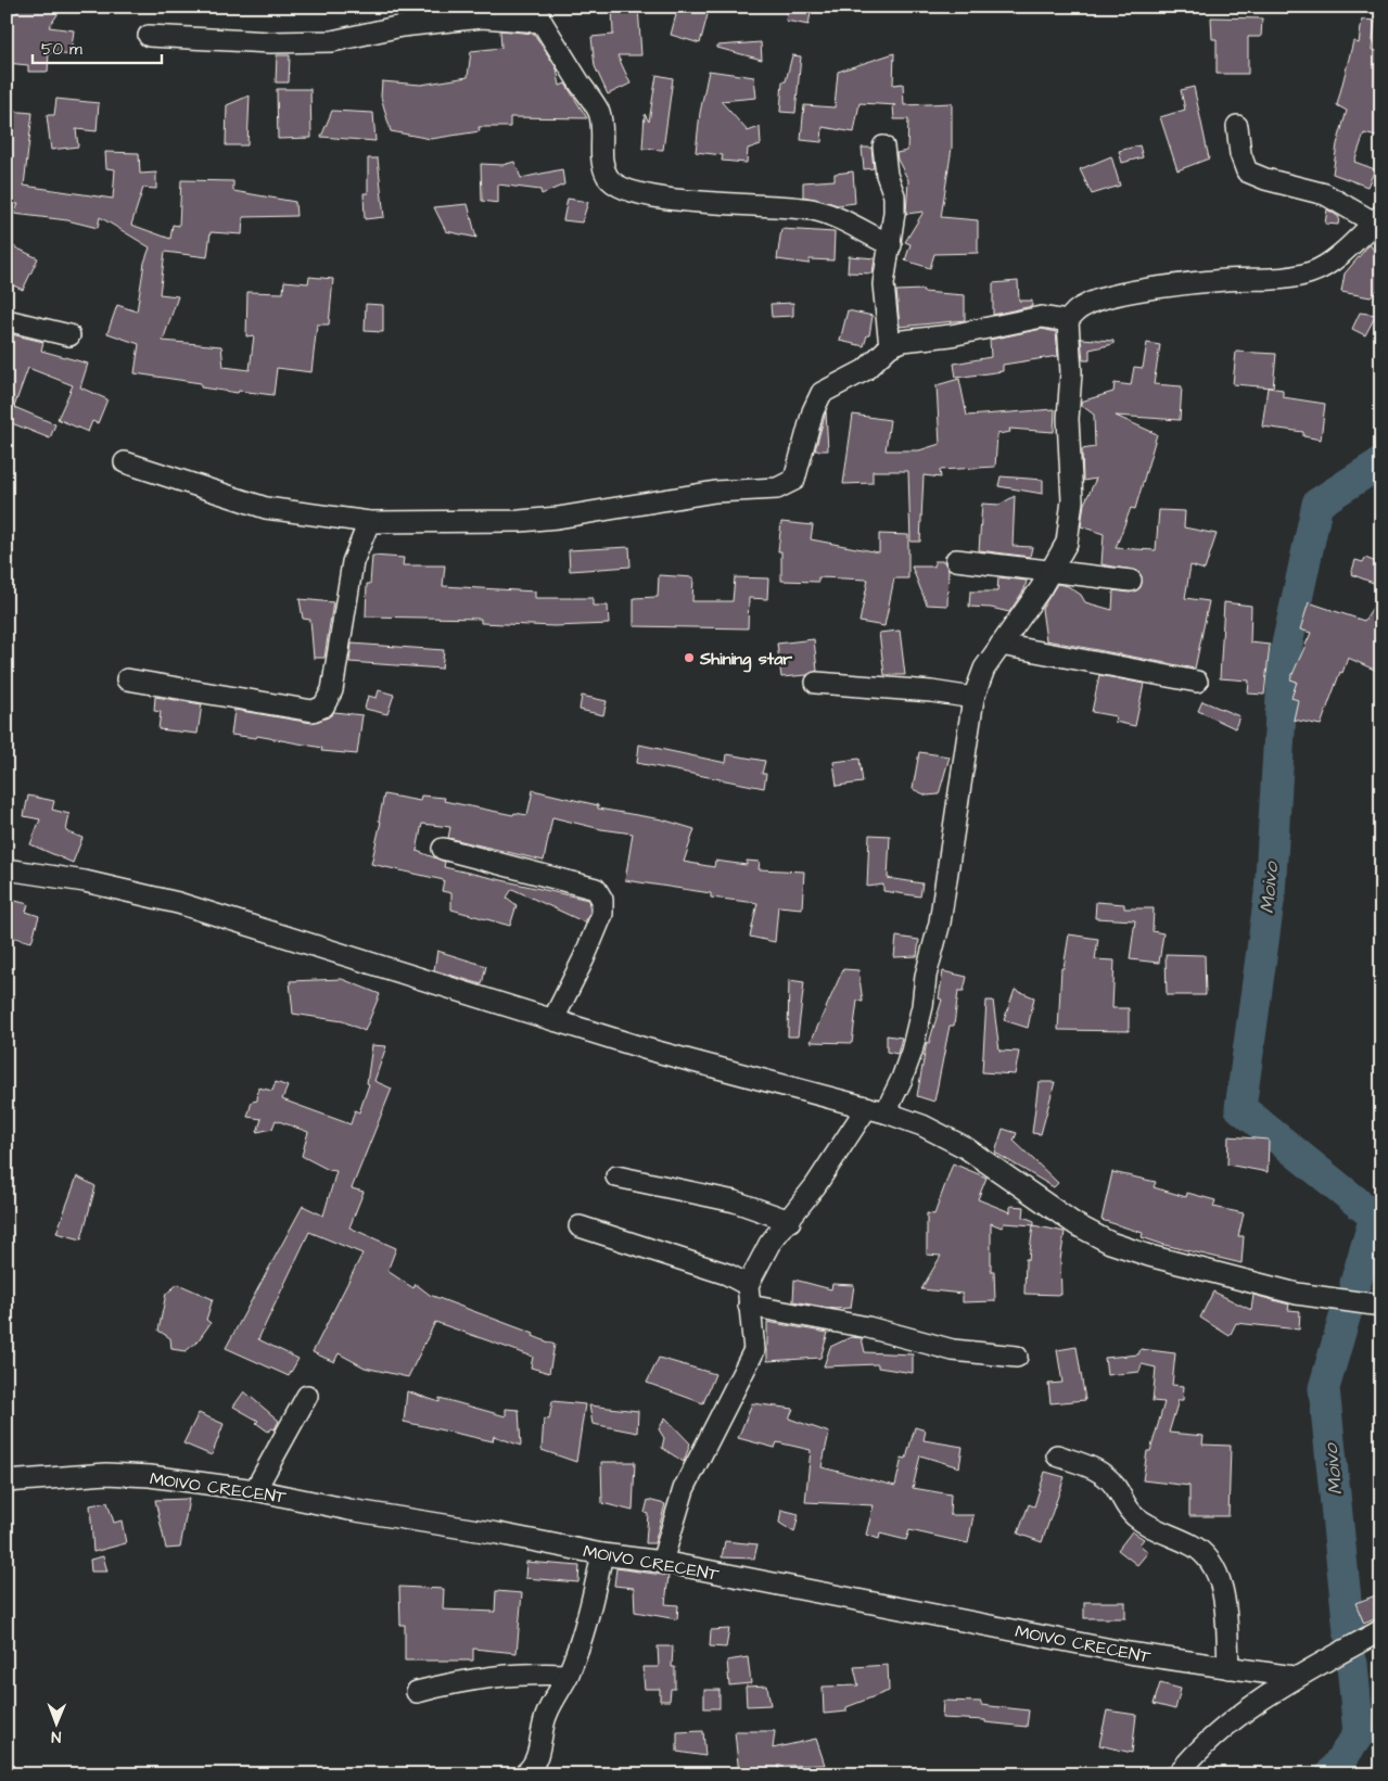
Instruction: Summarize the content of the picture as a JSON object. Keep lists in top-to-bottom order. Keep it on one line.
{"streets":{"street":["MOIVO CRECENT"]},"water":["Moivo"],"places":["Shining star"],"scale_bar":"50 m","north":"bottom"}
